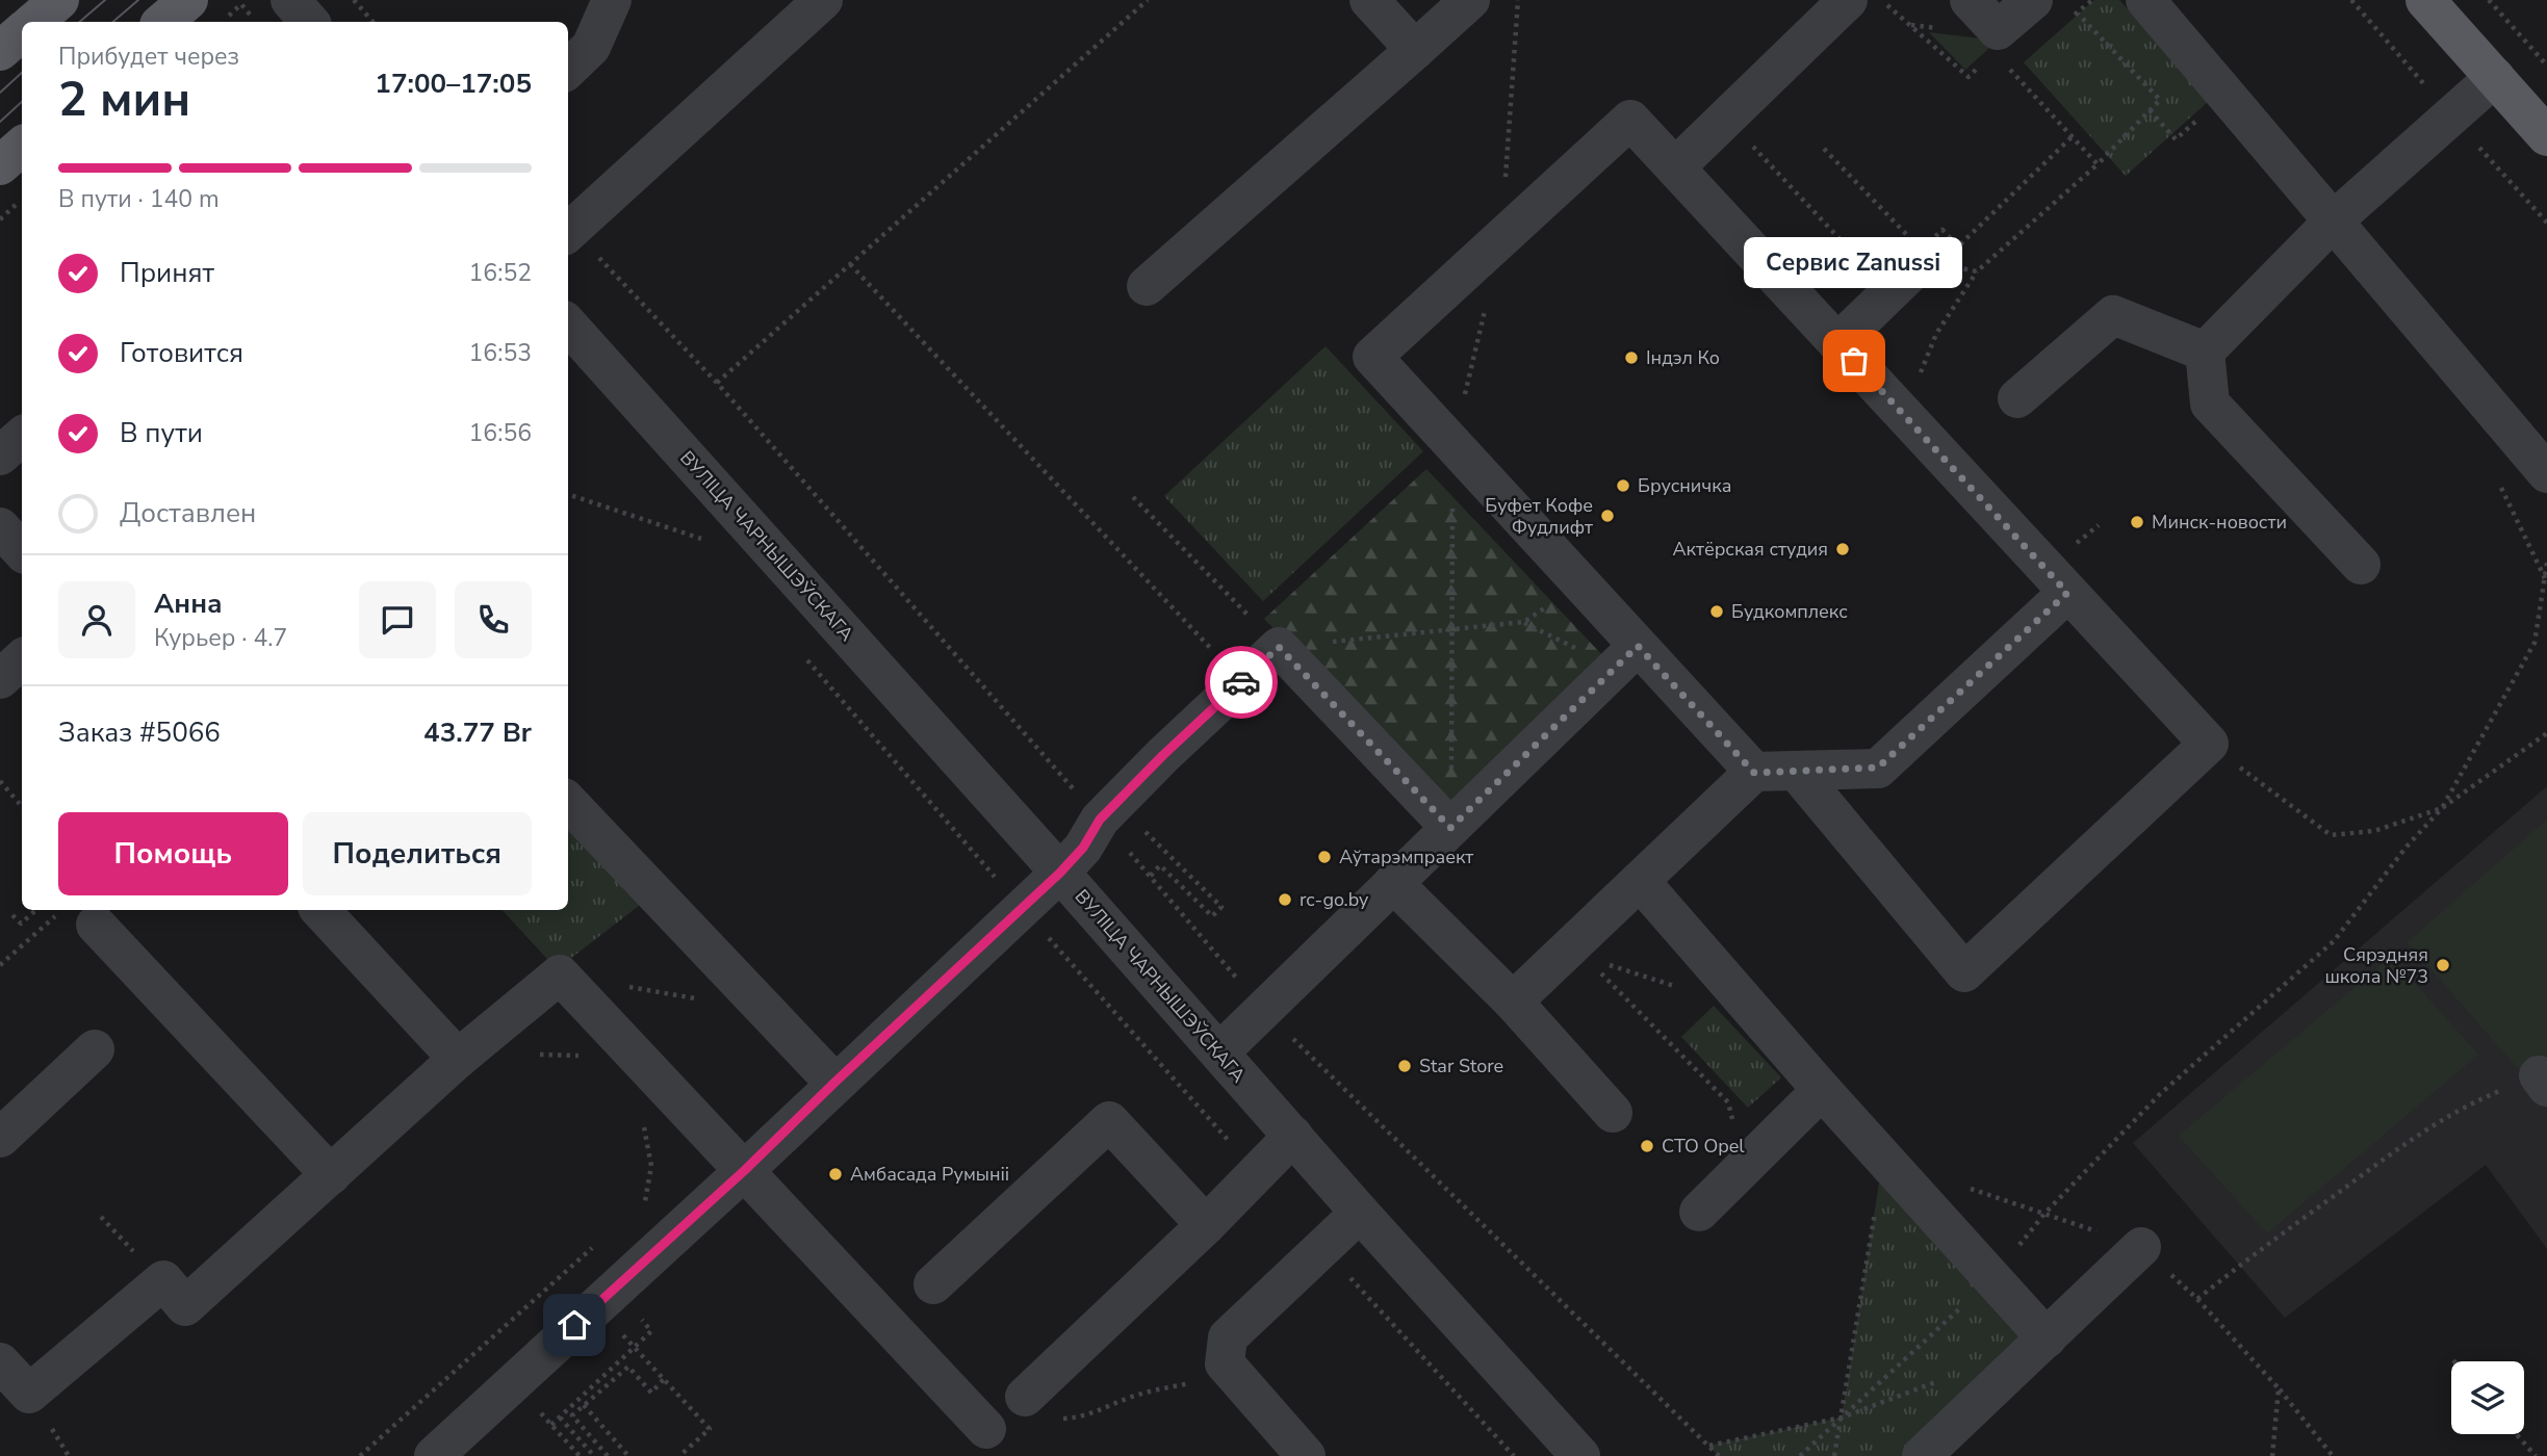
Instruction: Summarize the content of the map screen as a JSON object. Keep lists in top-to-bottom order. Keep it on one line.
{"streets":{"street":["ВУЛІЦА ЧАРНЫШЭЎСКАГА"]},"places":["Індэл Ко","Сервис Zanussi","Брусничка","Буфет Кофе Фудлифт","Минск-новости","Актёрская студия","Будкомплекс","Аўтарэмпраект","rc-go.by","Сярэдняя школа №73","Star Store","СТО Opel","Амбасада Румыніі"],"page":{"heading":["2 мин","Прибудет через","17:00–17:05"],"panel":["Анна","Курьер · 4.7","Заказ #5066","43.77 Br"],"bar":"В пути · 140 m","list":[["Принят","16:52"],["Готовится","16:53"],["В пути","16:56"],"Доставлен"],"bubble":"Сервис Zanussi","buttons":["Помощь","Поделиться"]}}
